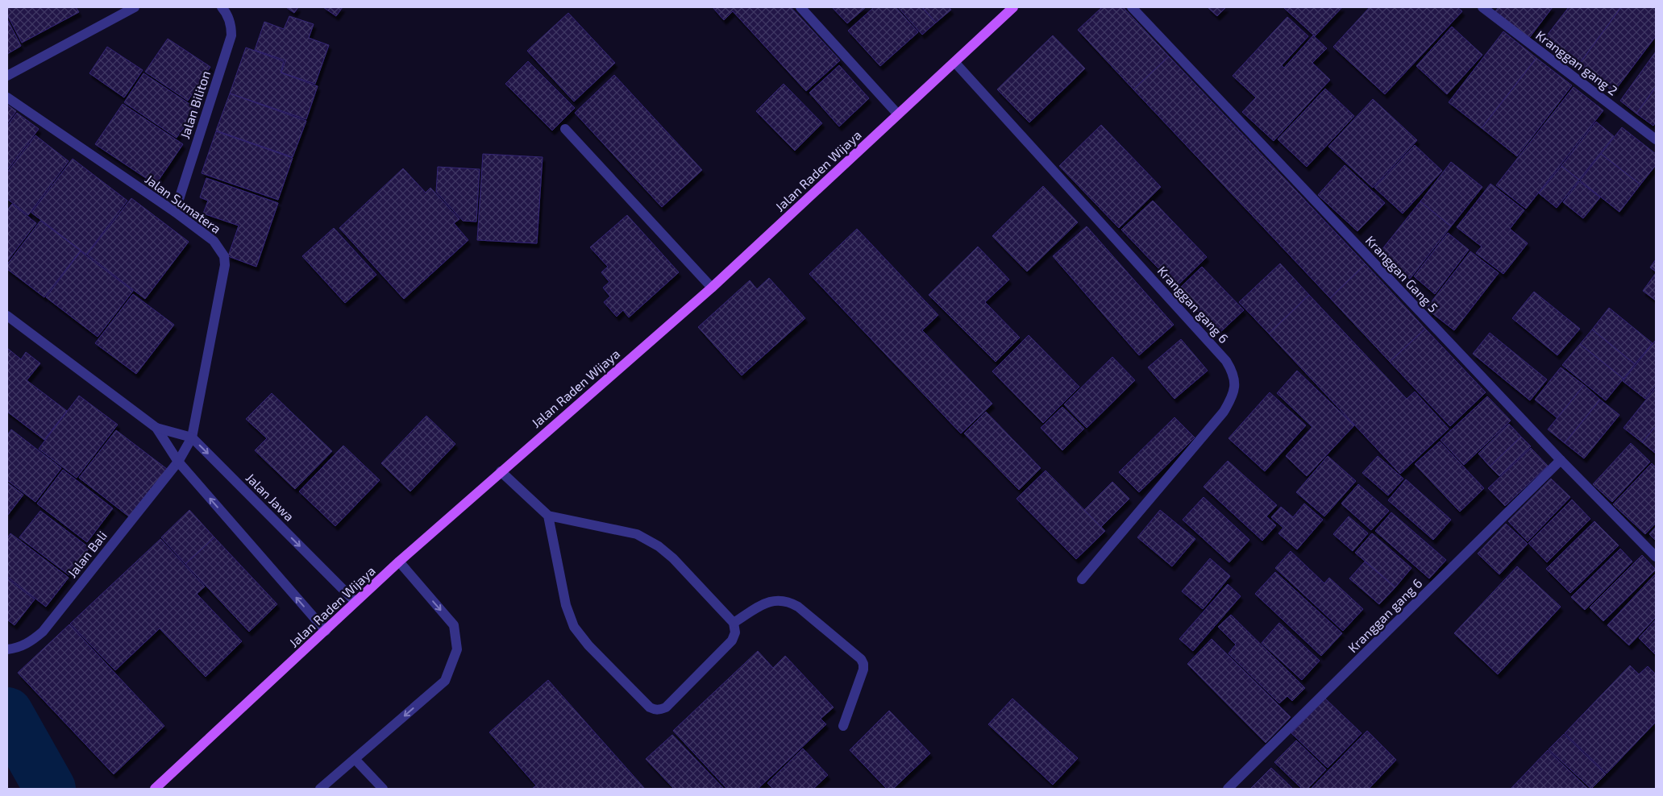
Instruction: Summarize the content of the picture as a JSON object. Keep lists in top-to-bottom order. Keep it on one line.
{"streets":{"main road":["Jalan Raden Wijaya"],"street":["Kranggan gang 2","Jalan Biliton","Jalan Sumatera","Kranggan Gang 5","Kranggan gang 6","Jalan Jawa","Jalan Bali"]},"crossings":[["Jalan Biliton","Jalan Sumatera"],["Jalan Raden Wijaya","Kranggan gang 6"],["Jalan Raden Wijaya","Jalan Jawa"],["Jalan Sumatera","Jalan Jawa"],["Jalan Sumatera","Jalan Bali"],["Kranggan Gang 5","Kranggan gang 6"]]}
